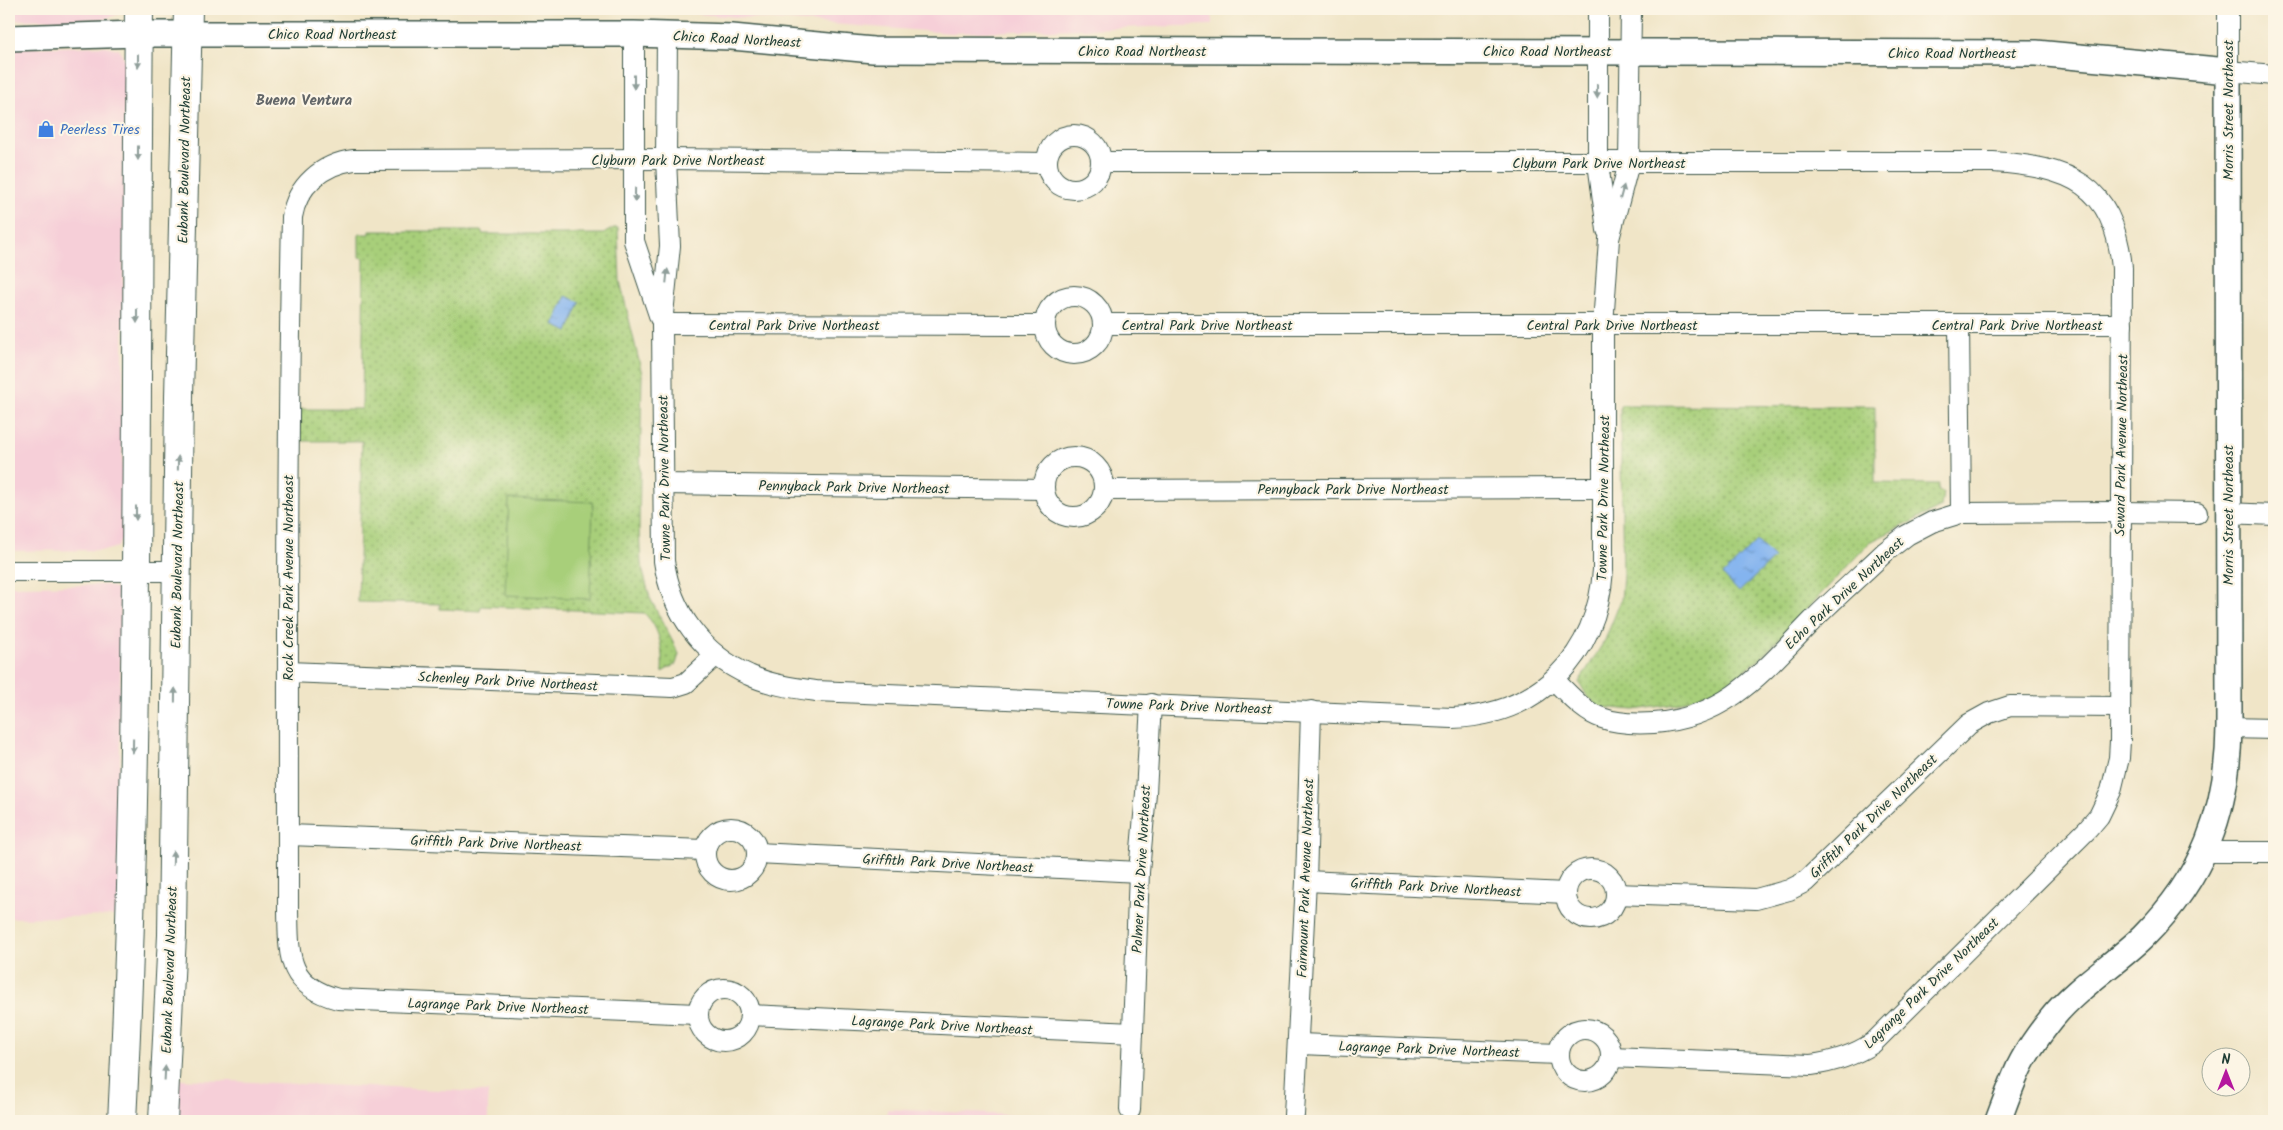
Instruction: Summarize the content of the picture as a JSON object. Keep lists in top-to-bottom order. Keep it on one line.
{"streets":{"main road":["Eubank Boulevard Northeast"],"street":["Chico Road Northeast","Morris Street Northeast","Clyburn Park Drive Northeast","Central Park Drive Northeast","Seward Park Avenue Northeast","Towne Park Drive Northeast","Pennyback Park Drive Northeast","Rock Creek Park Avenue Northeast","Echo Park Drive Northeast","Schenley Park Drive Northeast","Griffith Park Drive Northeast","Palmer Park Drive Northeast","Fairmount Park Avenue Northeast","Lagrange Park Drive Northeast"]},"crossings":[["Chico Road Northeast","Morris Street Northeast"],["Chico Road Northeast","Eubank Boulevard Northeast"],["Chico Road Northeast","Towne Park Drive Northeast"],["Clyburn Park Drive Northeast","Seward Park Avenue Northeast"],["Clyburn Park Drive Northeast","Towne Park Drive Northeast"],["Clyburn Park Drive Northeast","Rock Creek Park Avenue Northeast"],["Central Park Drive Northeast","Seward Park Avenue Northeast"],["Central Park Drive Northeast","Towne Park Drive Northeast"],["Seward Park Avenue Northeast","Echo Park Drive Northeast"],["Seward Park Avenue Northeast","Griffith Park Drive Northeast"],["Seward Park Avenue Northeast","Lagrange Park Drive Northeast"],["Towne Park Drive Northeast","Pennyback Park Drive Northeast"],["Towne Park Drive Northeast","Echo Park Drive Northeast"],["Towne Park Drive Northeast","Schenley Park Drive Northeast"],["Towne Park Drive Northeast","Palmer Park Drive Northeast"],["Towne Park Drive Northeast","Fairmount Park Avenue Northeast"],["Rock Creek Park Avenue Northeast","Schenley Park Drive Northeast"],["Rock Creek Park Avenue Northeast","Griffith Park Drive Northeast"],["Rock Creek Park Avenue Northeast","Lagrange Park Drive Northeast"],["Griffith Park Drive Northeast","Palmer Park Drive Northeast"],["Griffith Park Drive Northeast","Fairmount Park Avenue Northeast"],["Griffith Park Drive Northeast","Lagrange Park Drive Northeast"],["Palmer Park Drive Northeast","Lagrange Park Drive Northeast"],["Fairmount Park Avenue Northeast","Lagrange Park Drive Northeast"]],"districts":["Buena Ventura"],"places":{"shop":["Peerless Tires"]},"north":"top"}
